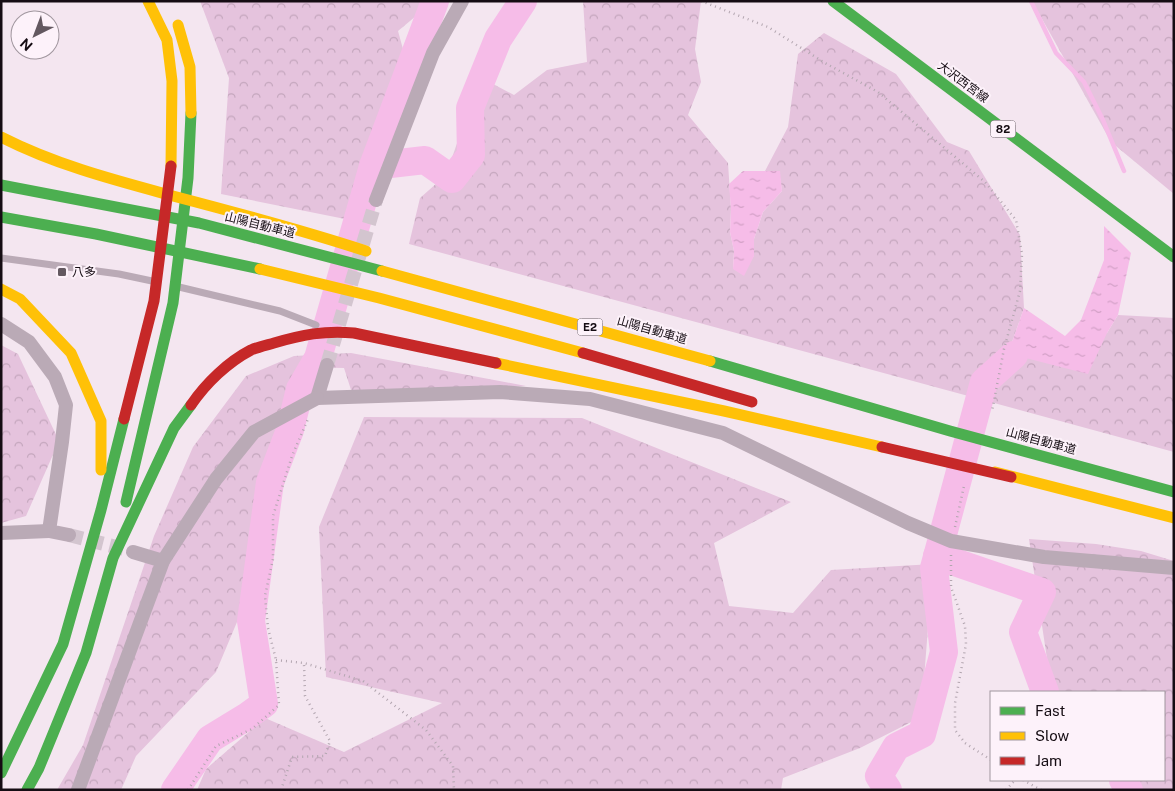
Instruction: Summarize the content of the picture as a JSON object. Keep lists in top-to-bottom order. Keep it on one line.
{"streets":{"main road":["大沢西宮線","82","山陽自動車道","E2"]},"places":{"transit":["八多"]},"legend":["Fast","Slow","Jam"],"north":"bottom left"}
